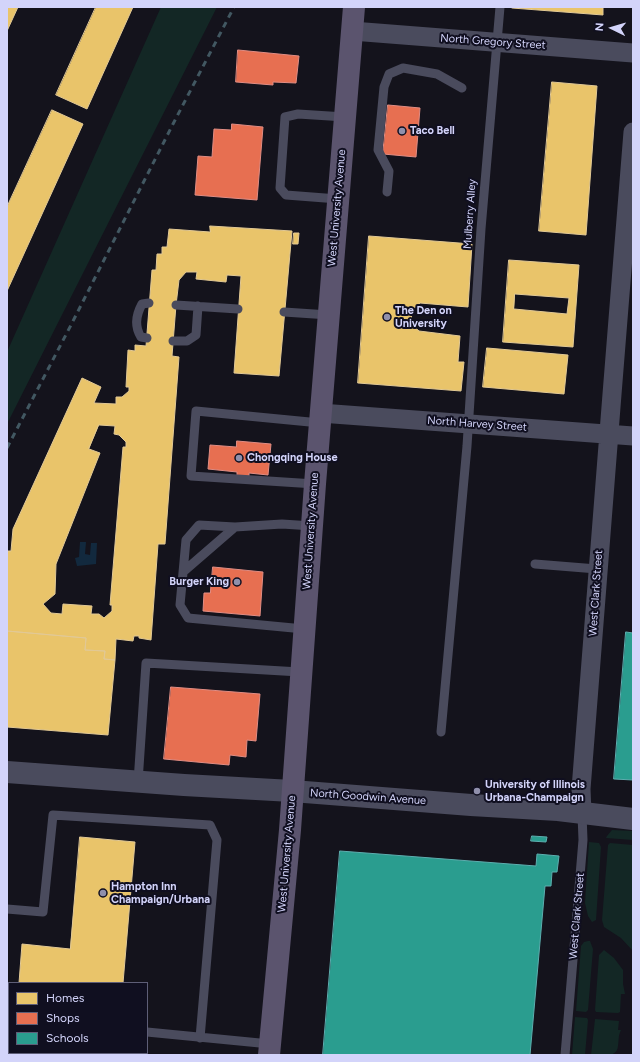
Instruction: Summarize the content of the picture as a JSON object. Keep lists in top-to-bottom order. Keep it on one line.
{"streets":{"main road":["West University Avenue"],"street":["North Gregory Street","North Harvey Street","West Clark Street","North Goodwin Avenue"],"lane":["Mulberry Alley"]},"crossings":[["North Gregory Street","West University Avenue"],["North Gregory Street","Mulberry Alley"],["West University Avenue","North Harvey Street"],["West University Avenue","North Goodwin Avenue"],["Mulberry Alley","North Harvey Street"],["North Harvey Street","West Clark Street"],["West Clark Street","North Goodwin Avenue"]],"places":["Taco Bell","The Den on University","Chongqing House","Burger King","University of Illinois Urbana-Champaign","Hampton Inn Champaign/Urbana"],"legend":["Homes","Shops","Schools"],"north":"left"}
